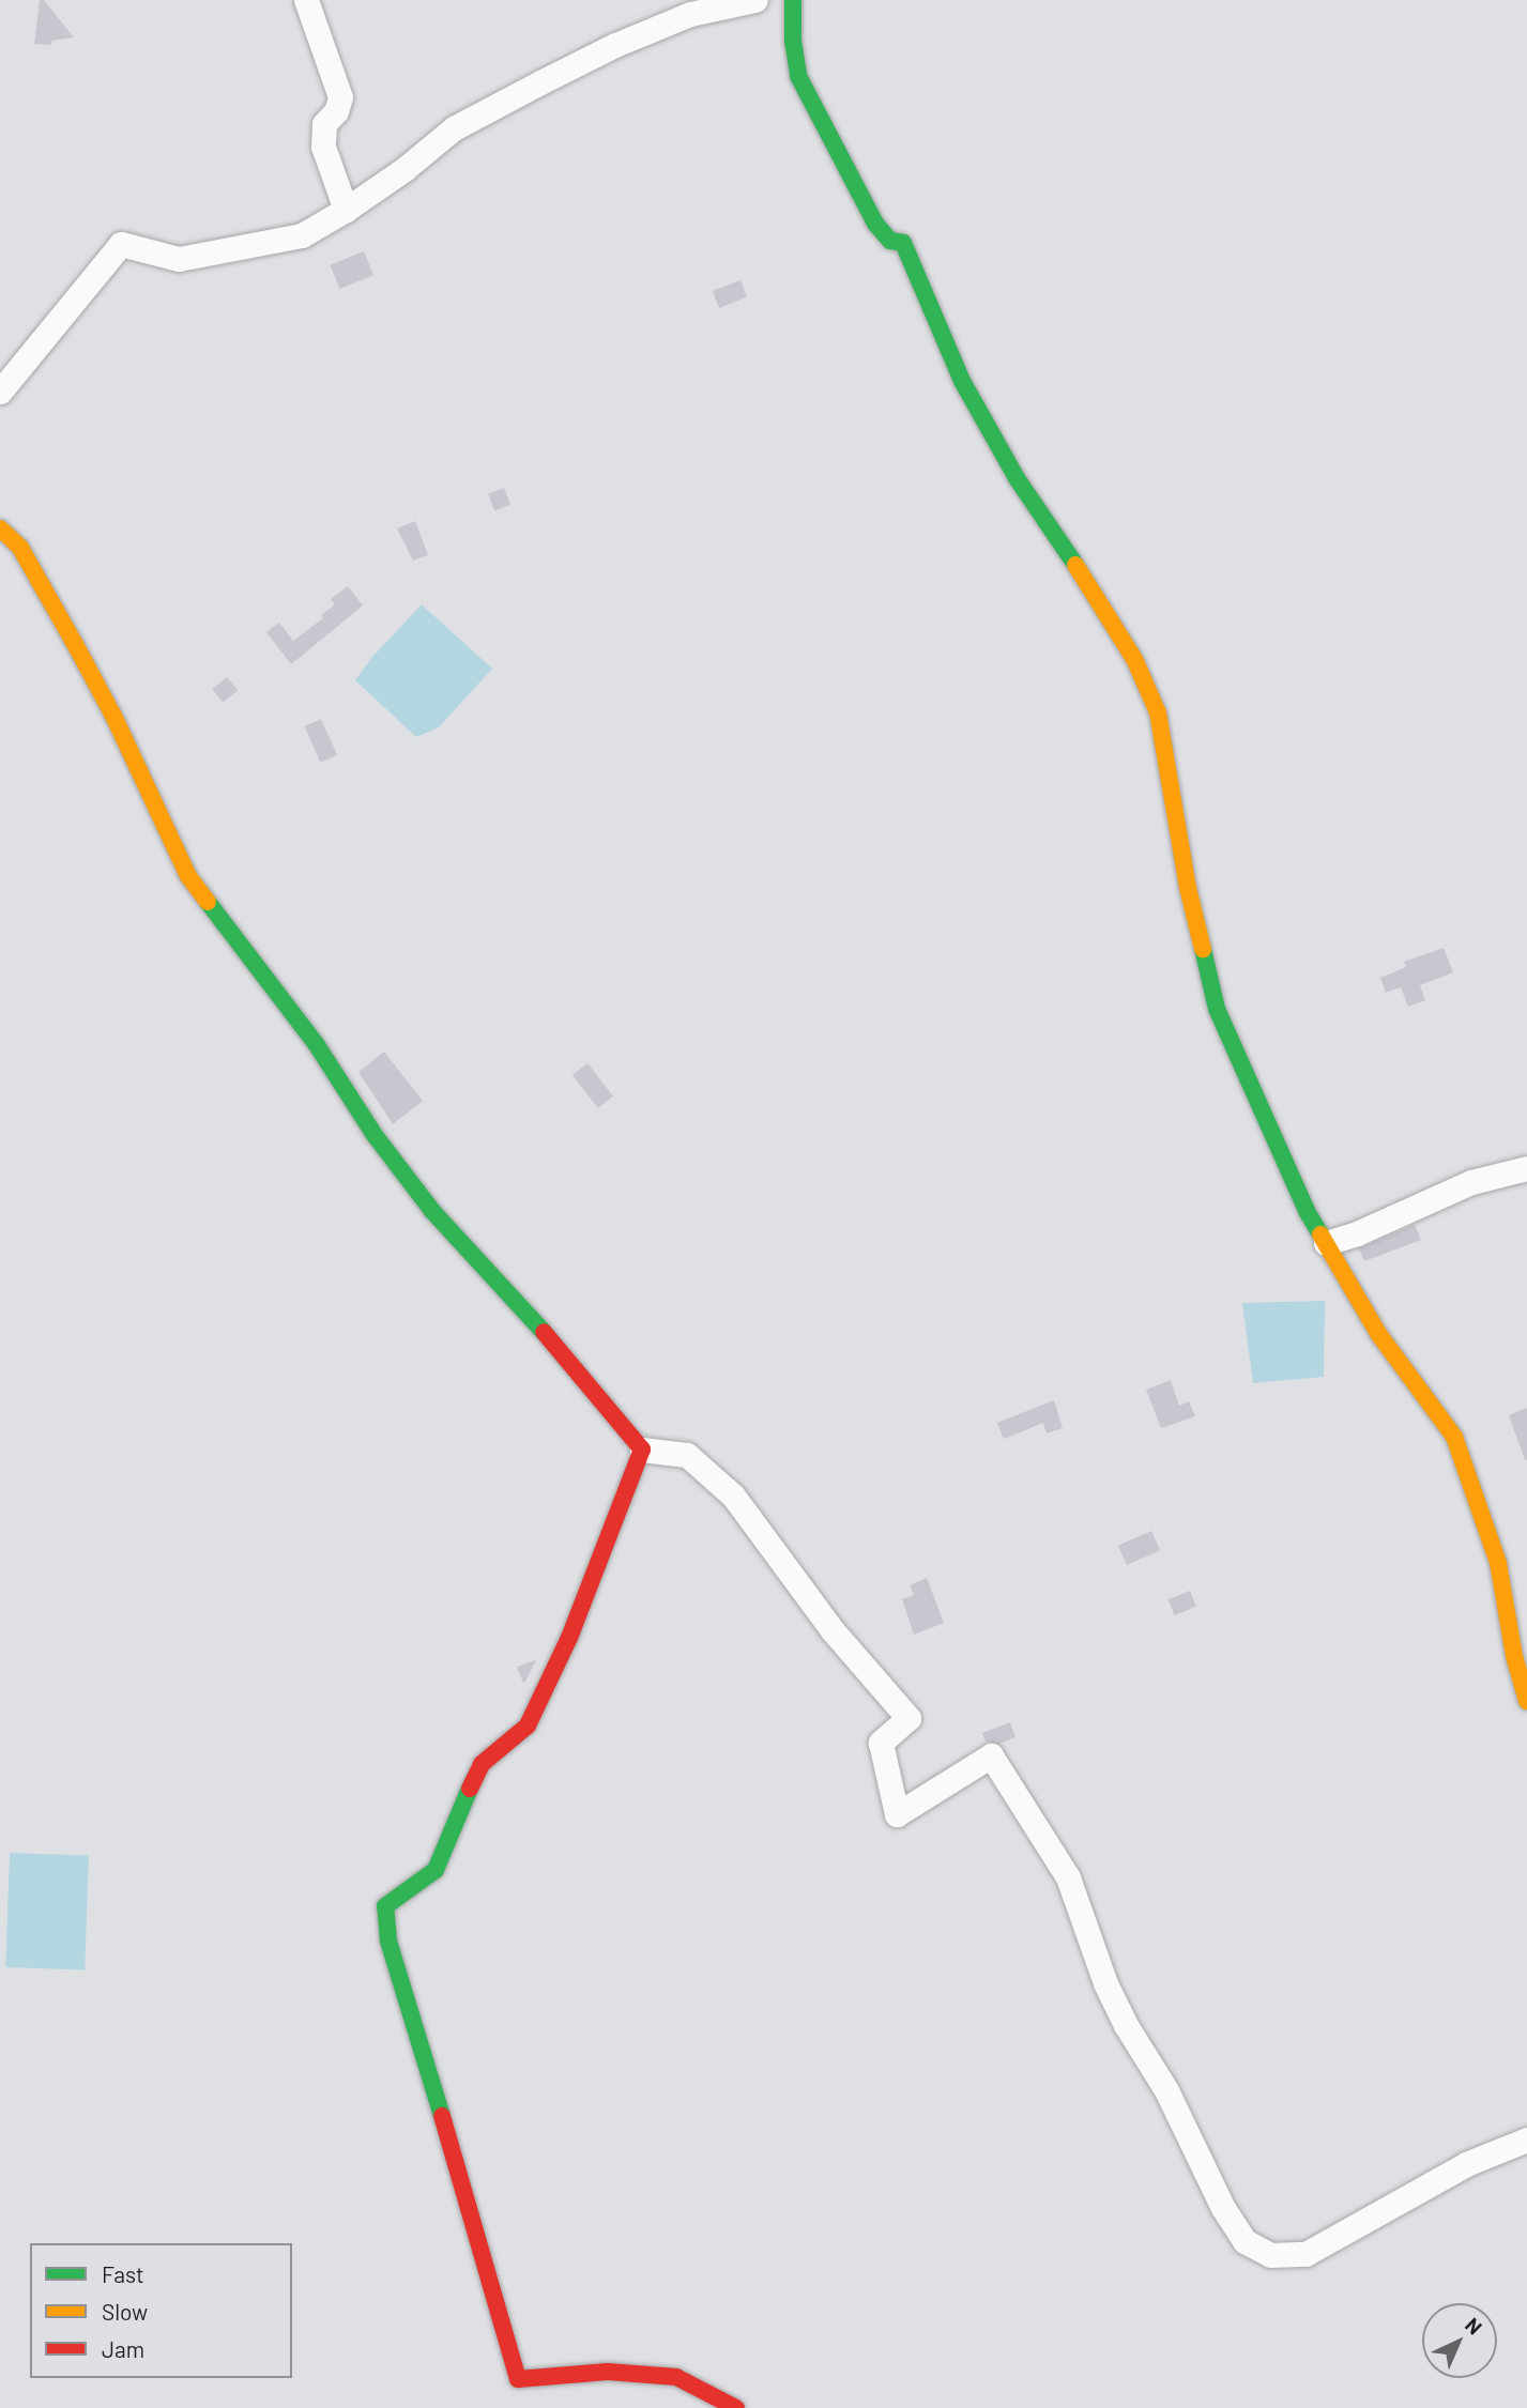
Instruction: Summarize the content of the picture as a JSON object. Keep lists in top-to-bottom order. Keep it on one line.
{"legend":["Fast","Slow","Jam"],"north":"top right"}
